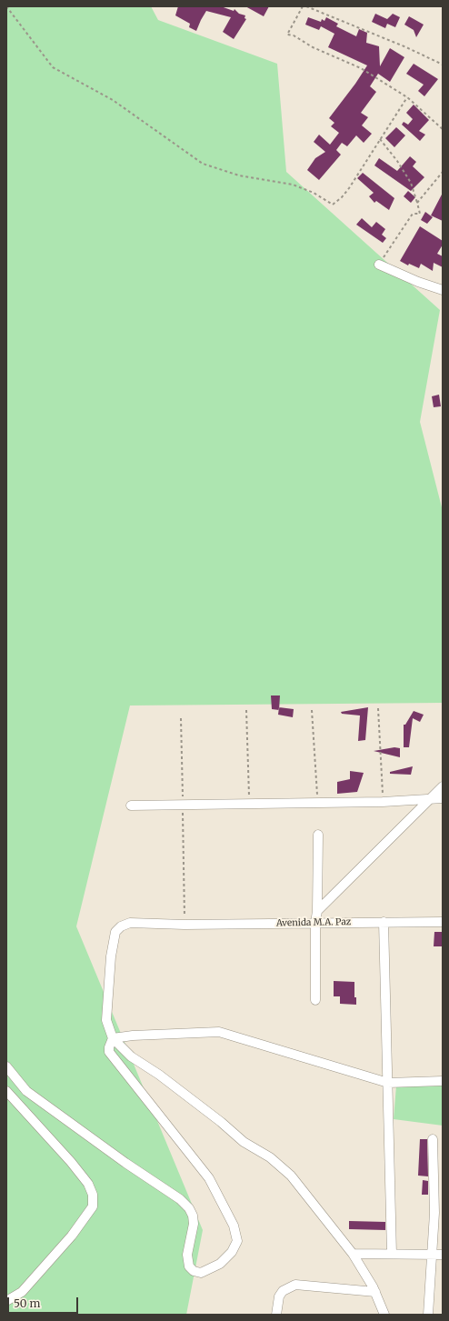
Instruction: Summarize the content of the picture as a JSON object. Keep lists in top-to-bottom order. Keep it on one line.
{"streets":{"street":["Avenida M.A. Paz"]},"scale_bar":"50 m"}
